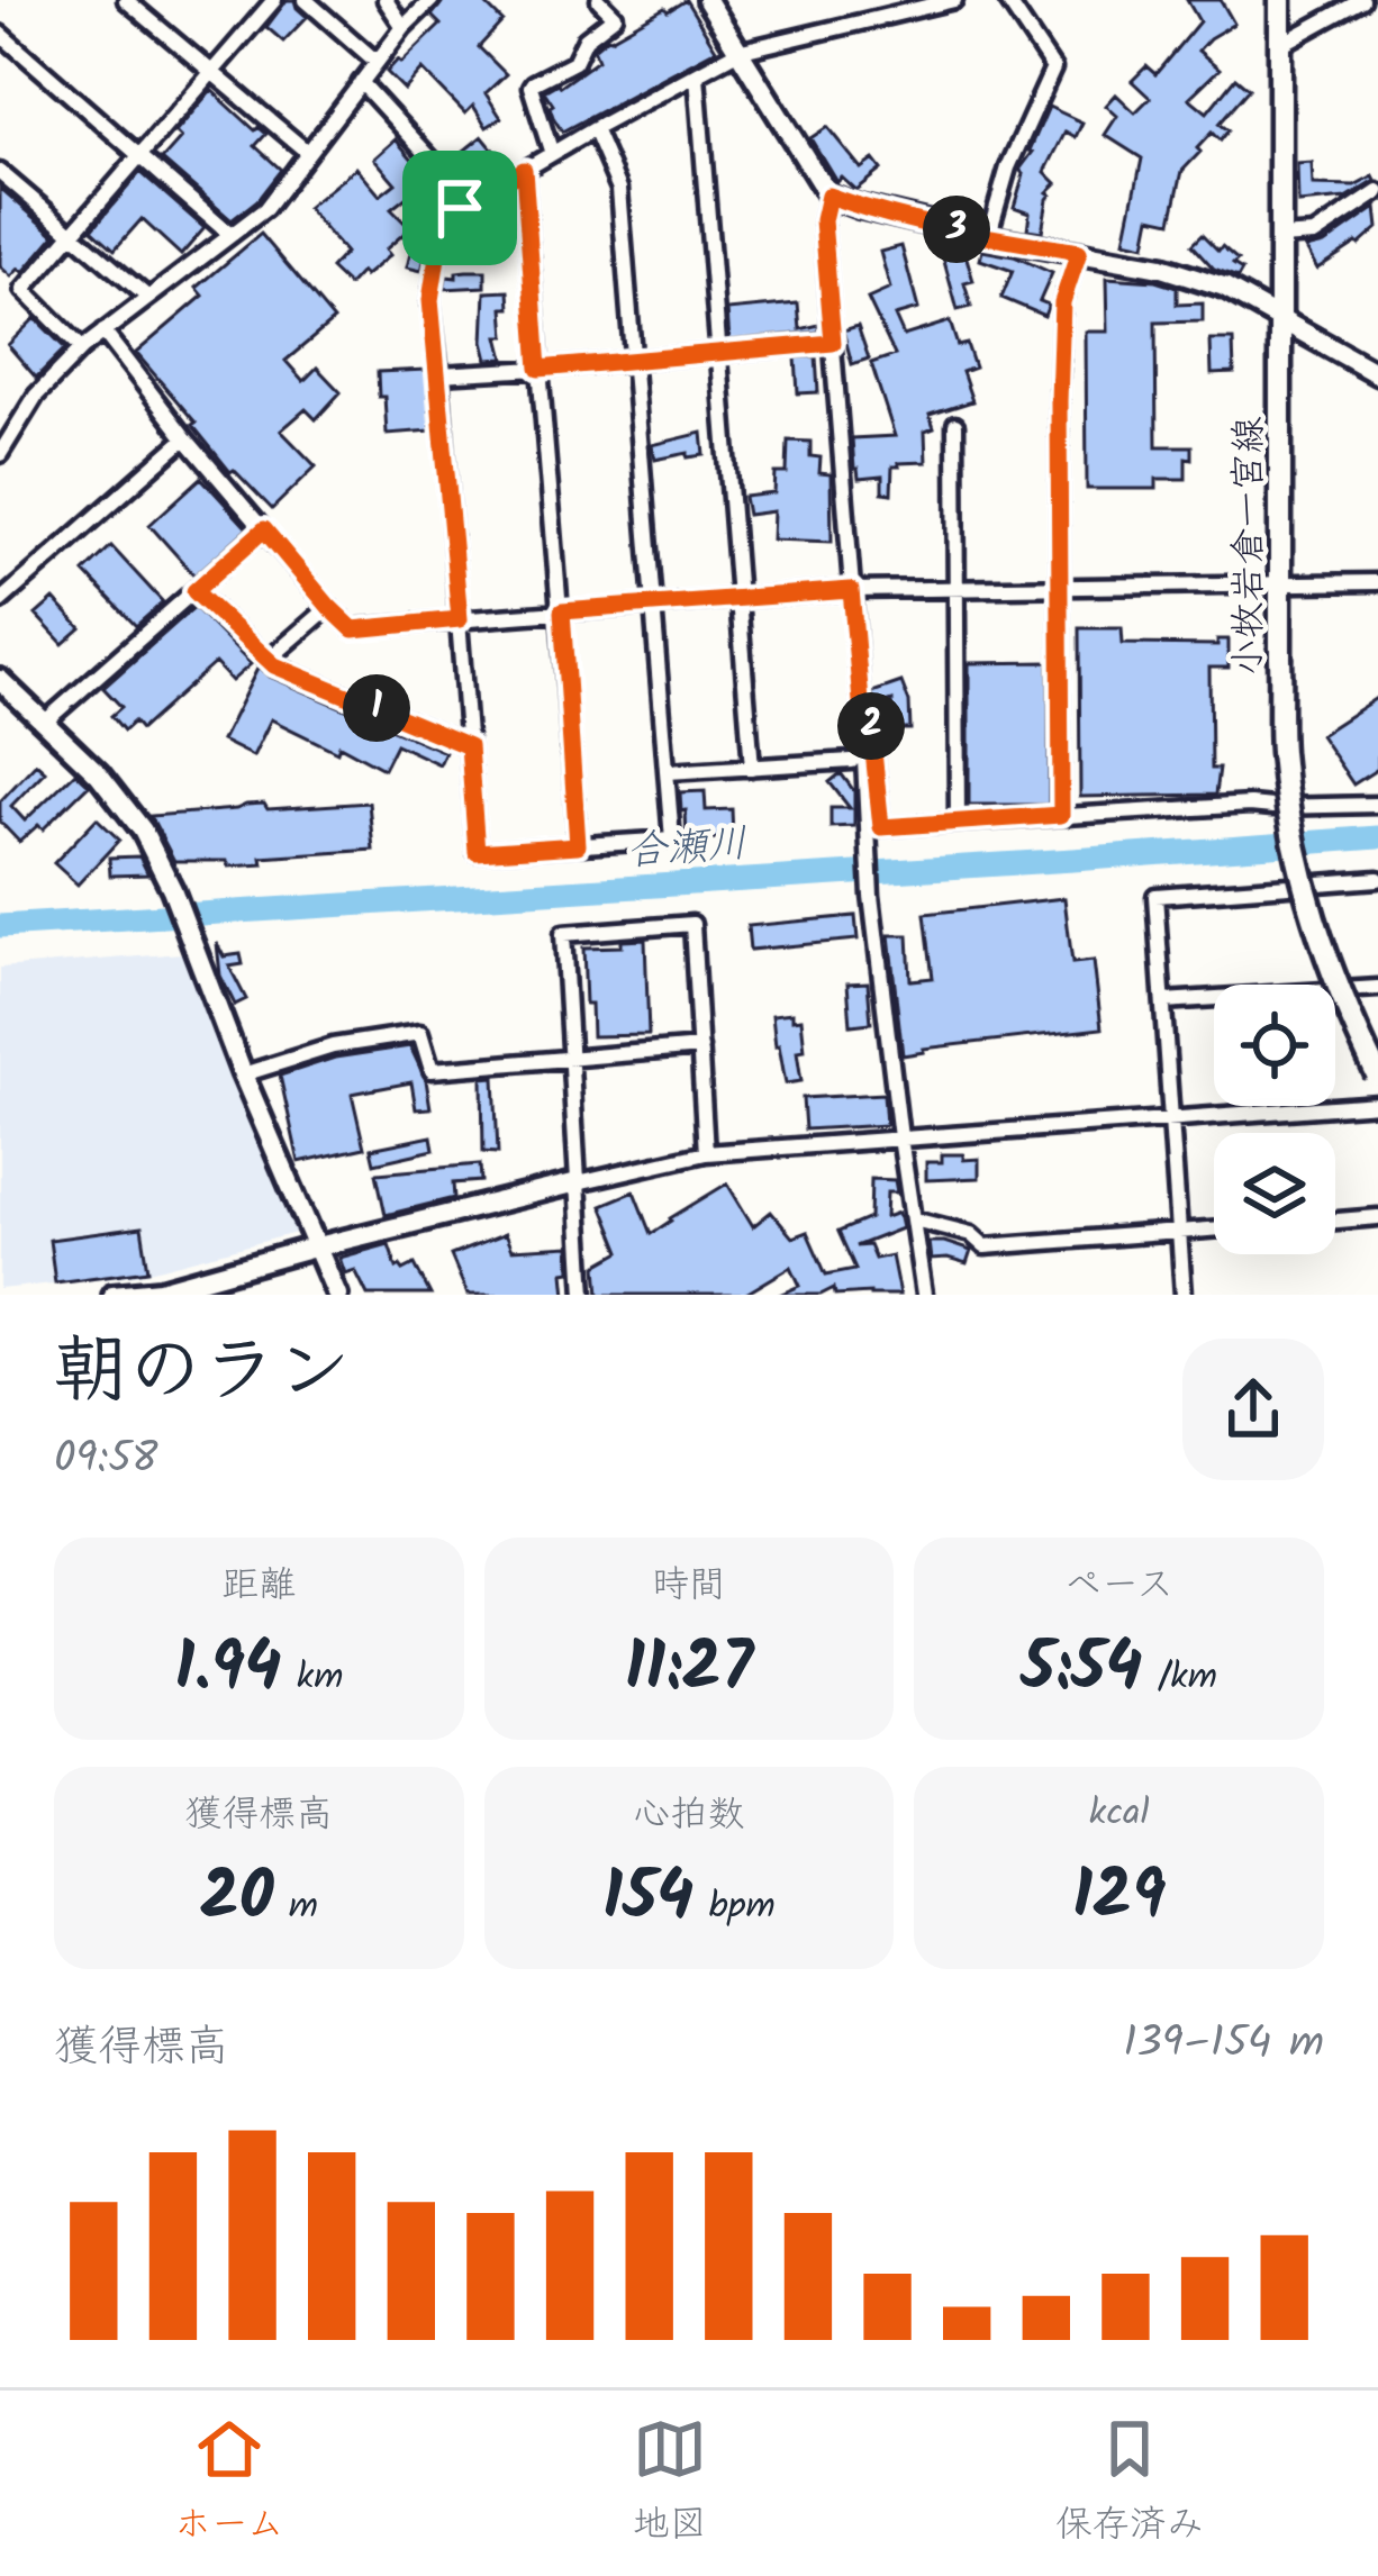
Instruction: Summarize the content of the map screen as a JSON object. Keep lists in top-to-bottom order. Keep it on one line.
{"streets":{"main road":["小牧岩倉一宮線"]},"water":["合瀬川"],"page":{"pins":["3","1","2"],"heading":["朝のラン","09:58"],"stats":[["距離","1.94 km"],["時間","11:27"],["ペース","5:54 /km"],["獲得標高","20 m"],["心拍数","154 bpm"],["kcal","129"]],"chart":["獲得標高","139–154 m"],"tabs":["ホーム","地図","保存済み"]}}
